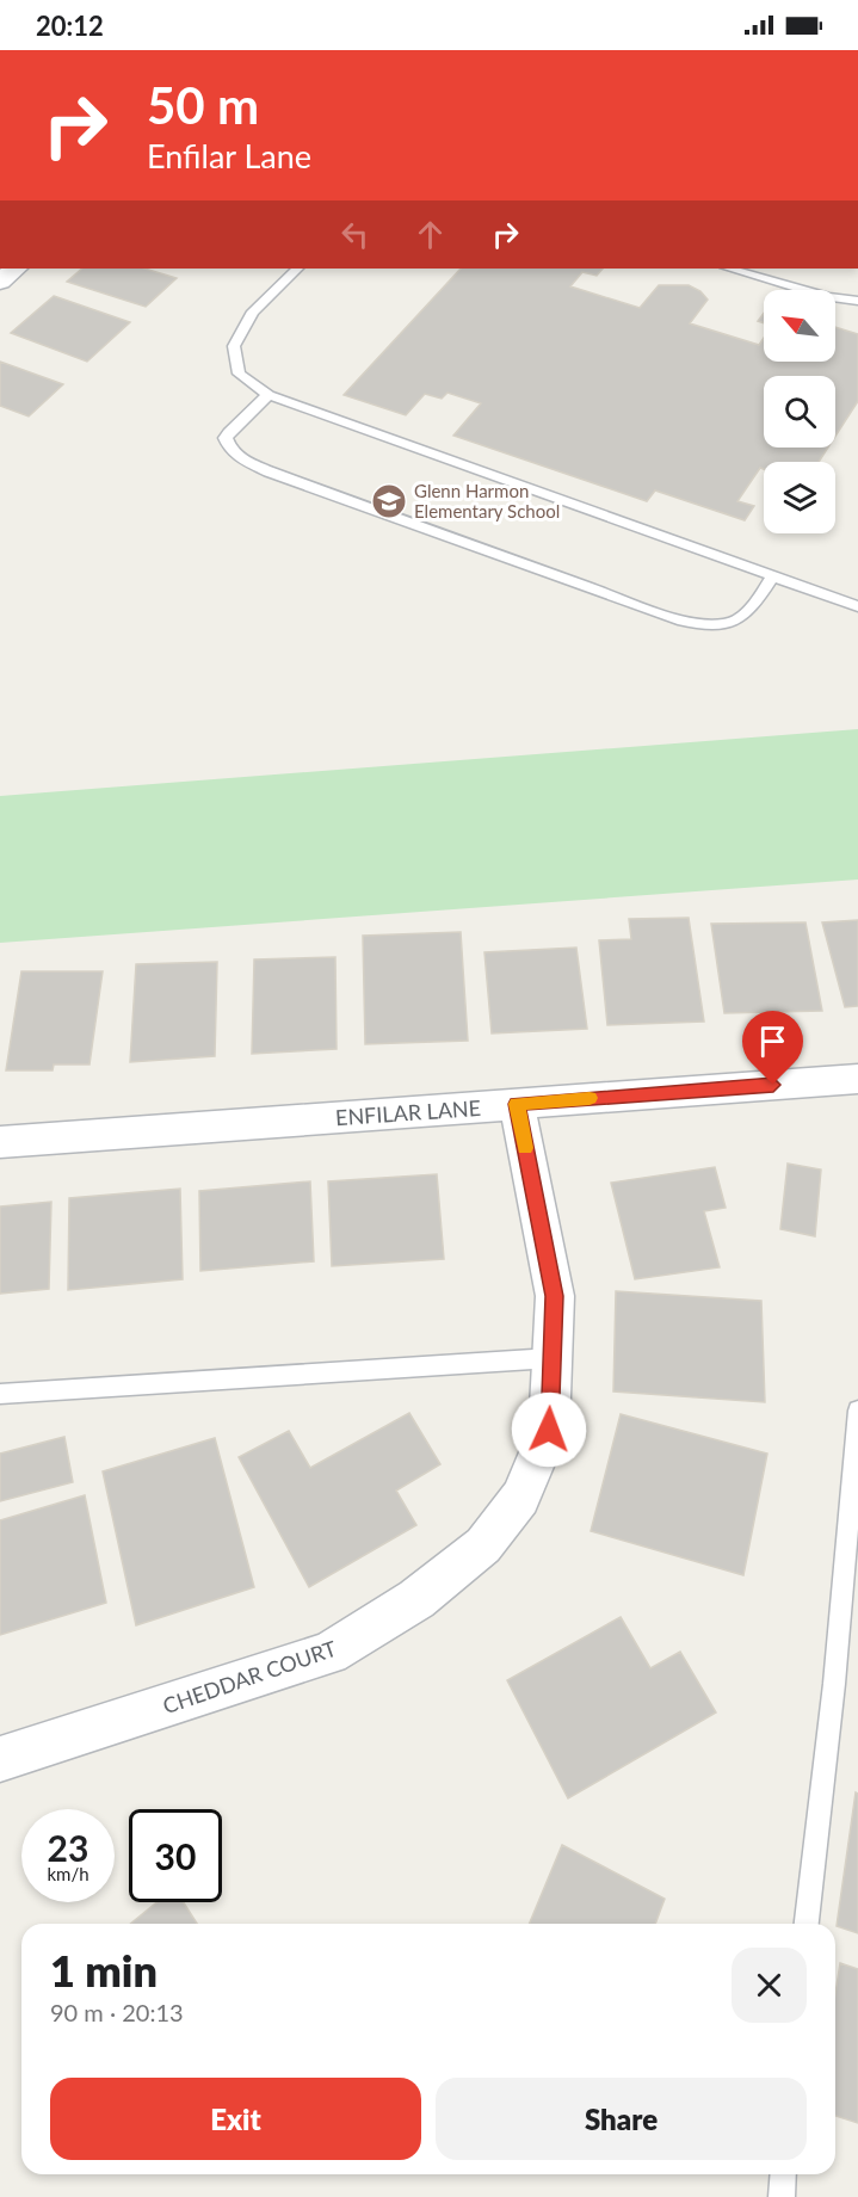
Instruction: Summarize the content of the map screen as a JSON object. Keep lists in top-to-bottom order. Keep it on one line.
{"streets":{"street":["ENFILAR LANE","CHEDDAR COURT"]},"crossings":[["ENFILAR LANE","CHEDDAR COURT"]],"places":{"school or university":["Glenn Harmon Elementary School"]},"north":"top left","page":{"status":"20:12","turn":["50 m","Enfilar Lane"],"speed":"23 km/h","limit":"30","heading":["1 min","90 m · 20:13"],"buttons":["Exit","Share"]}}
